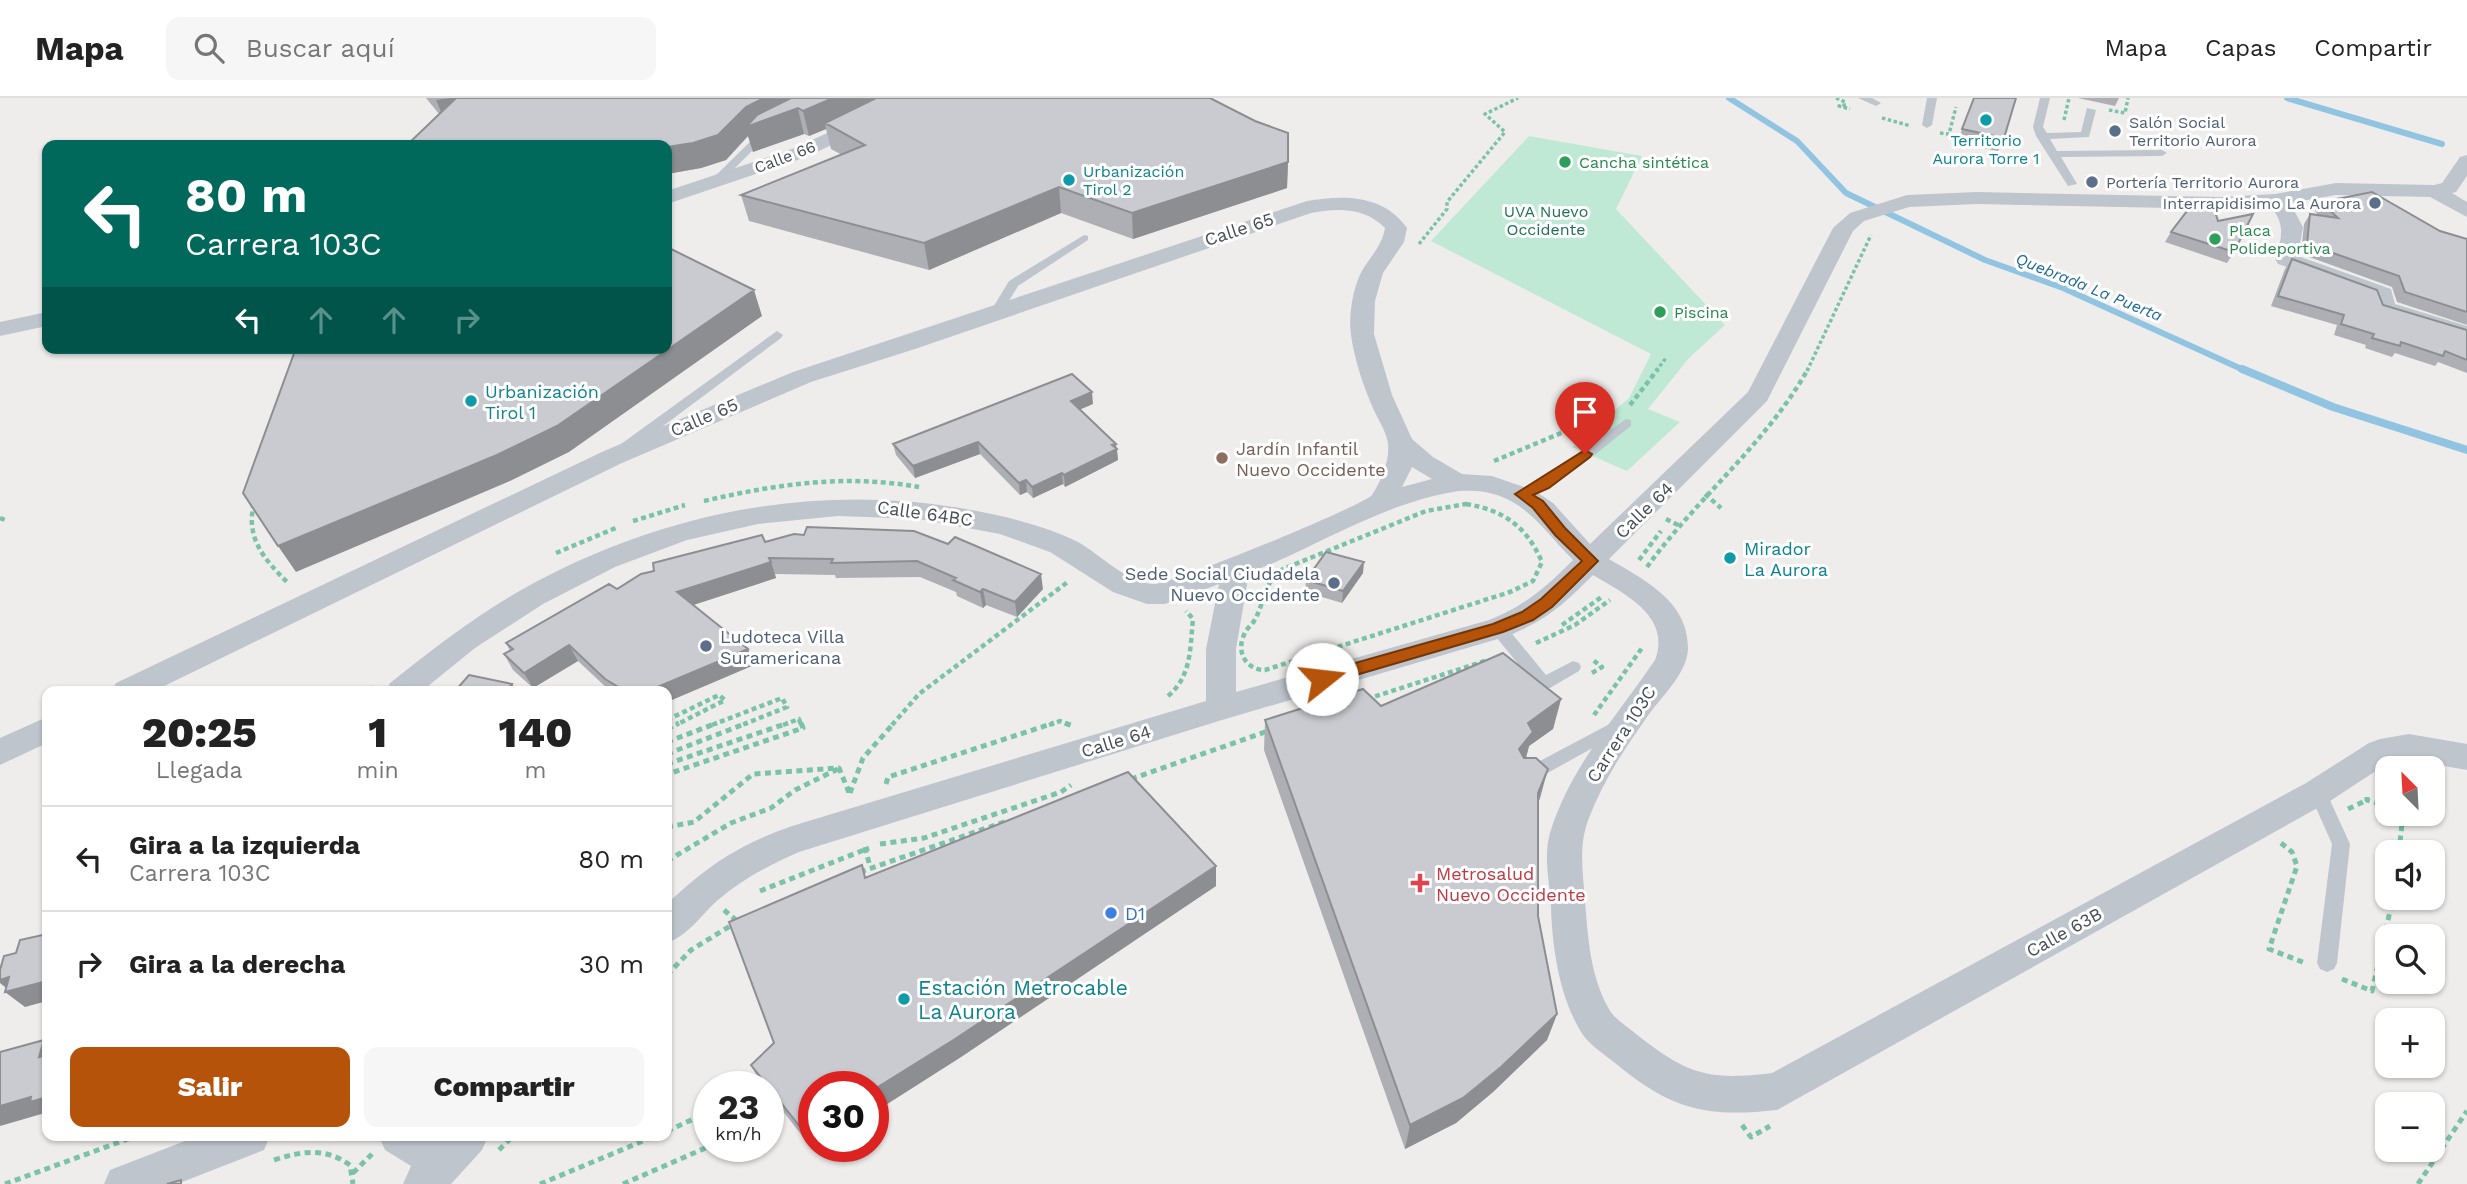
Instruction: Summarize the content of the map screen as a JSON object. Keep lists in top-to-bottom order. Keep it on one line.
{"streets":{"street":["Calle 66","Calle 65","Calle 64","Calle 64BC","Carrera 103C","Calle 63B"]},"crossings":[["Calle 64","Carrera 103C"],["Calle 64BC","Carrera 103C"],["Carrera 103C","Calle 63B"]],"water":["Quebrada La Puerta"],"parks":["UVA Nuevo Occidente"],"places":{"other":["Territorio Aurora Torre 1","Salón Social Territorio Aurora","Cancha sintética","Urbanización Tirol 2","Portería Territorio Aurora","Interrapidisimo La Aurora","Placa Polideportiva","Piscina","Urbanización Tirol 1","Jardín Infantil Nuevo Occidente","Mirador La Aurora","Sede Social Ciudadela Nuevo Occidente","Ludoteca Villa Suramericana","D1","Estación Metrocable La Aurora"],"health":["Metrosalud Nuevo Occidente"]},"north":"top left","page":{"header":"Mapa","search":"Buscar aquí","nav":["Mapa","Capas","Compartir"],"turn":["80 m","Carrera 103C"],"eta":["20:25","Llegada","1","min","140","m"],"map_buttons":["+","−"],"list":[{"name":"Gira a la izquierda","note":"Carrera 103C","value":"80 m"},{"name":"Gira a la derecha","value":"30 m"}],"buttons":["Salir","Compartir"],"speed":"23 km/h","limit":"30"}}
